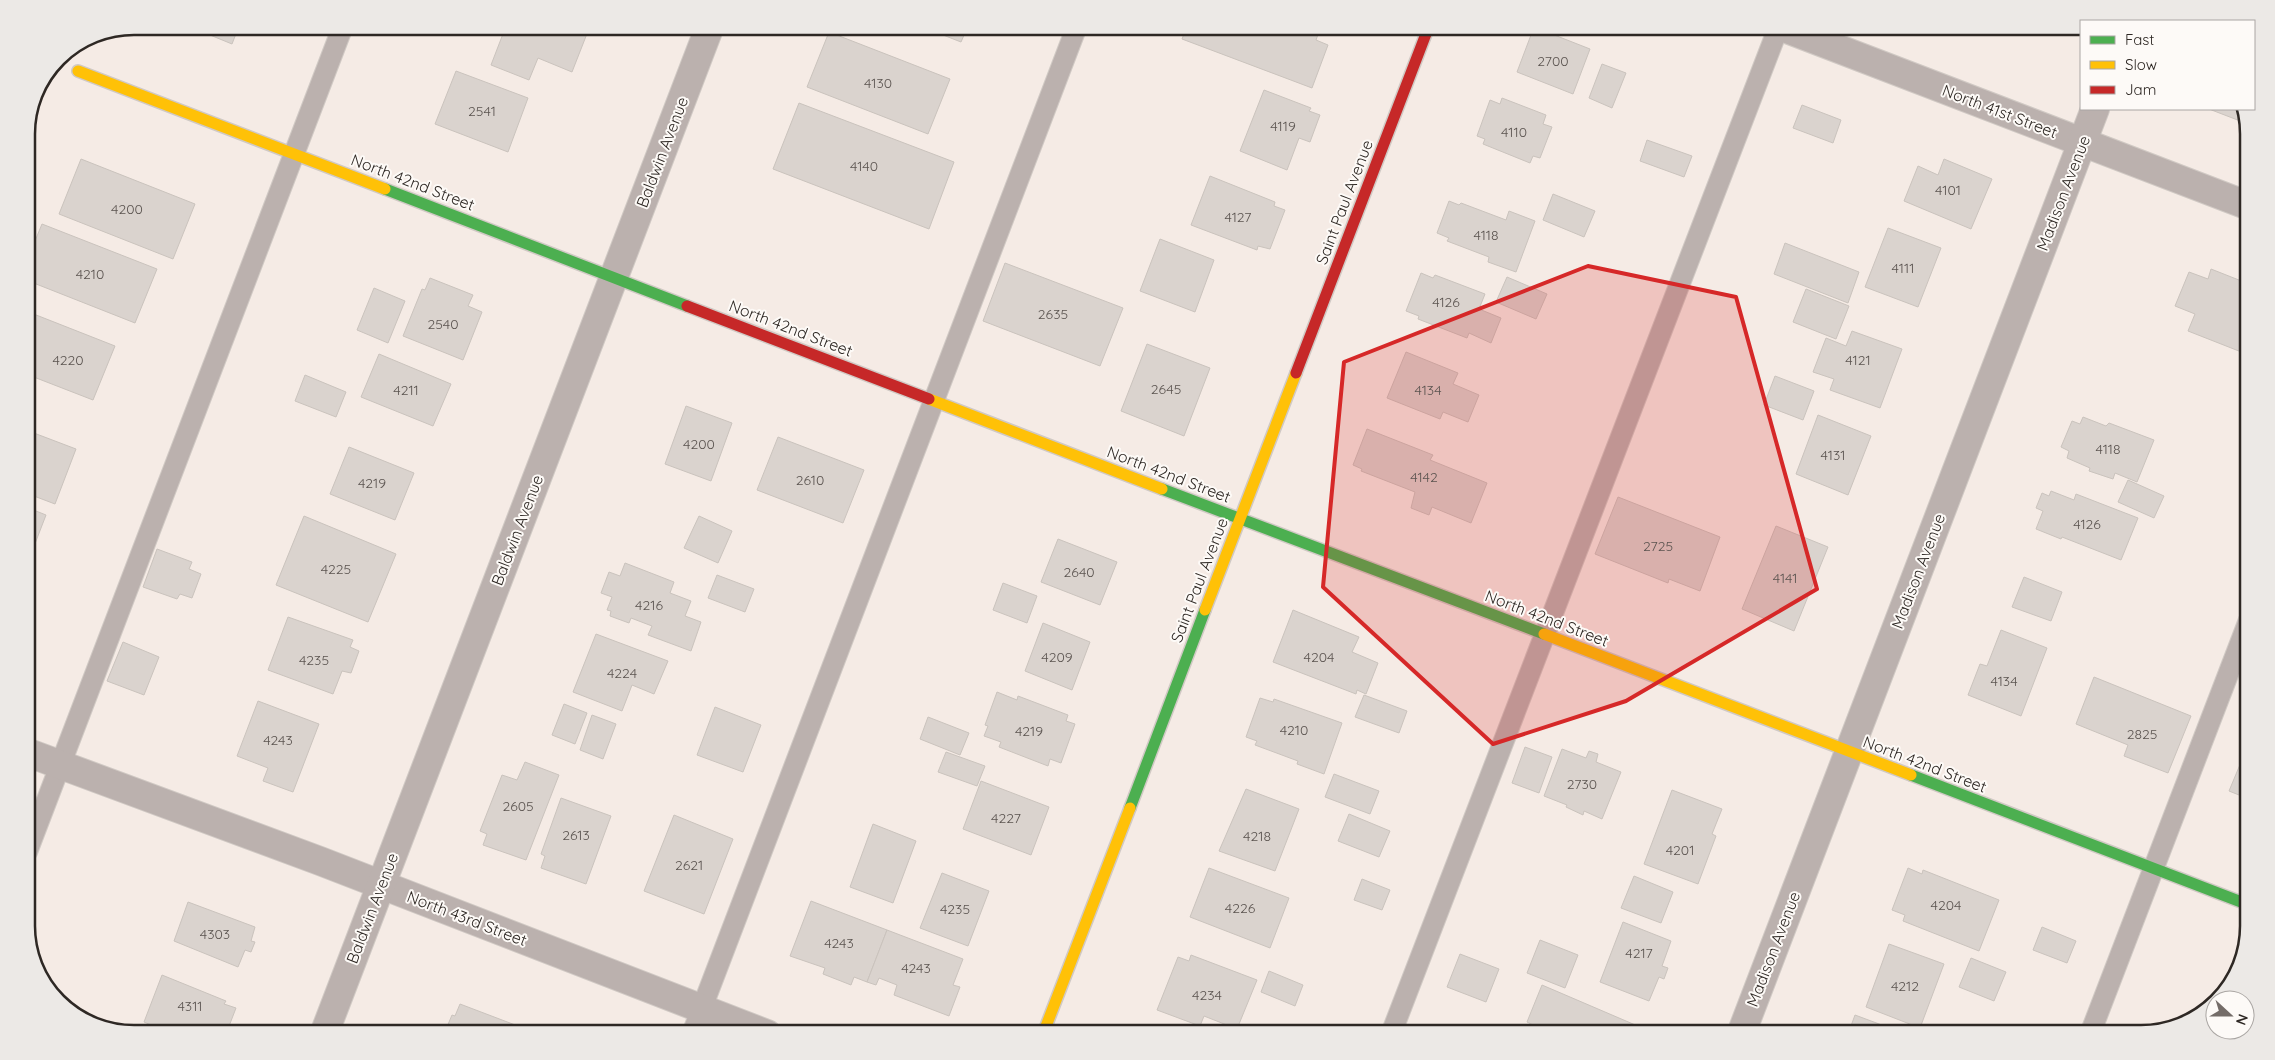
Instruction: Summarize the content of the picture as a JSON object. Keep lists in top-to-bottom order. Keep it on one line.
{"streets":{"street":["North 41st Street","Baldwin Avenue","North 42nd Street","Madison Avenue","Saint Paul Avenue","North 43rd Street"]},"crossings":[["North 41st Street","Madison Avenue"],["Baldwin Avenue","North 42nd Street"],["Baldwin Avenue","North 43rd Street"],["North 42nd Street","Madison Avenue"],["North 42nd Street","Saint Paul Avenue"]],"house_numbers":["2700","4130","2541","4119","4110","4140","4101","4200","4127","4118","4111","4210","4126","2635","2540","4220","4121","2645","4211","4134","4200","4118","4131","4142","2610","4219","4126","2725","4225","2640","4141","4216","4209","4204","4235","4224","4134","4210","4219","2825","4243","2730","2605","4227","2613","4218","4201","2621","4204","4226","4235","4303","4243","4217","4243","4212","4234","4311"],"legend":["Fast","Slow","Jam"],"north":"right"}
